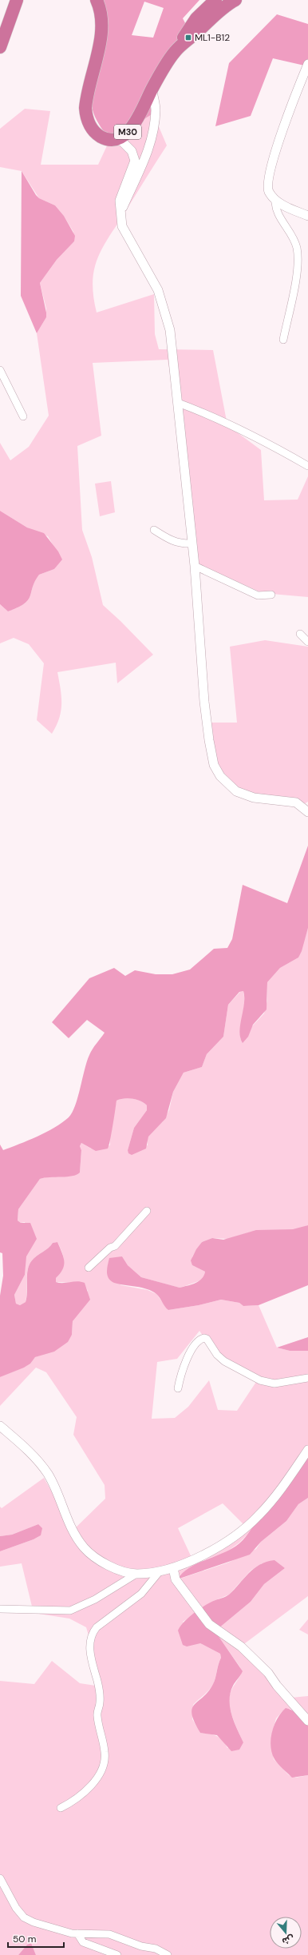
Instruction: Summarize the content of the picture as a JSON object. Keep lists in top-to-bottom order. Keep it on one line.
{"streets":{"highway":["M30"]},"places":{"transit":["ML1-B12"]},"scale_bar":"50 m","north":"bottom"}
